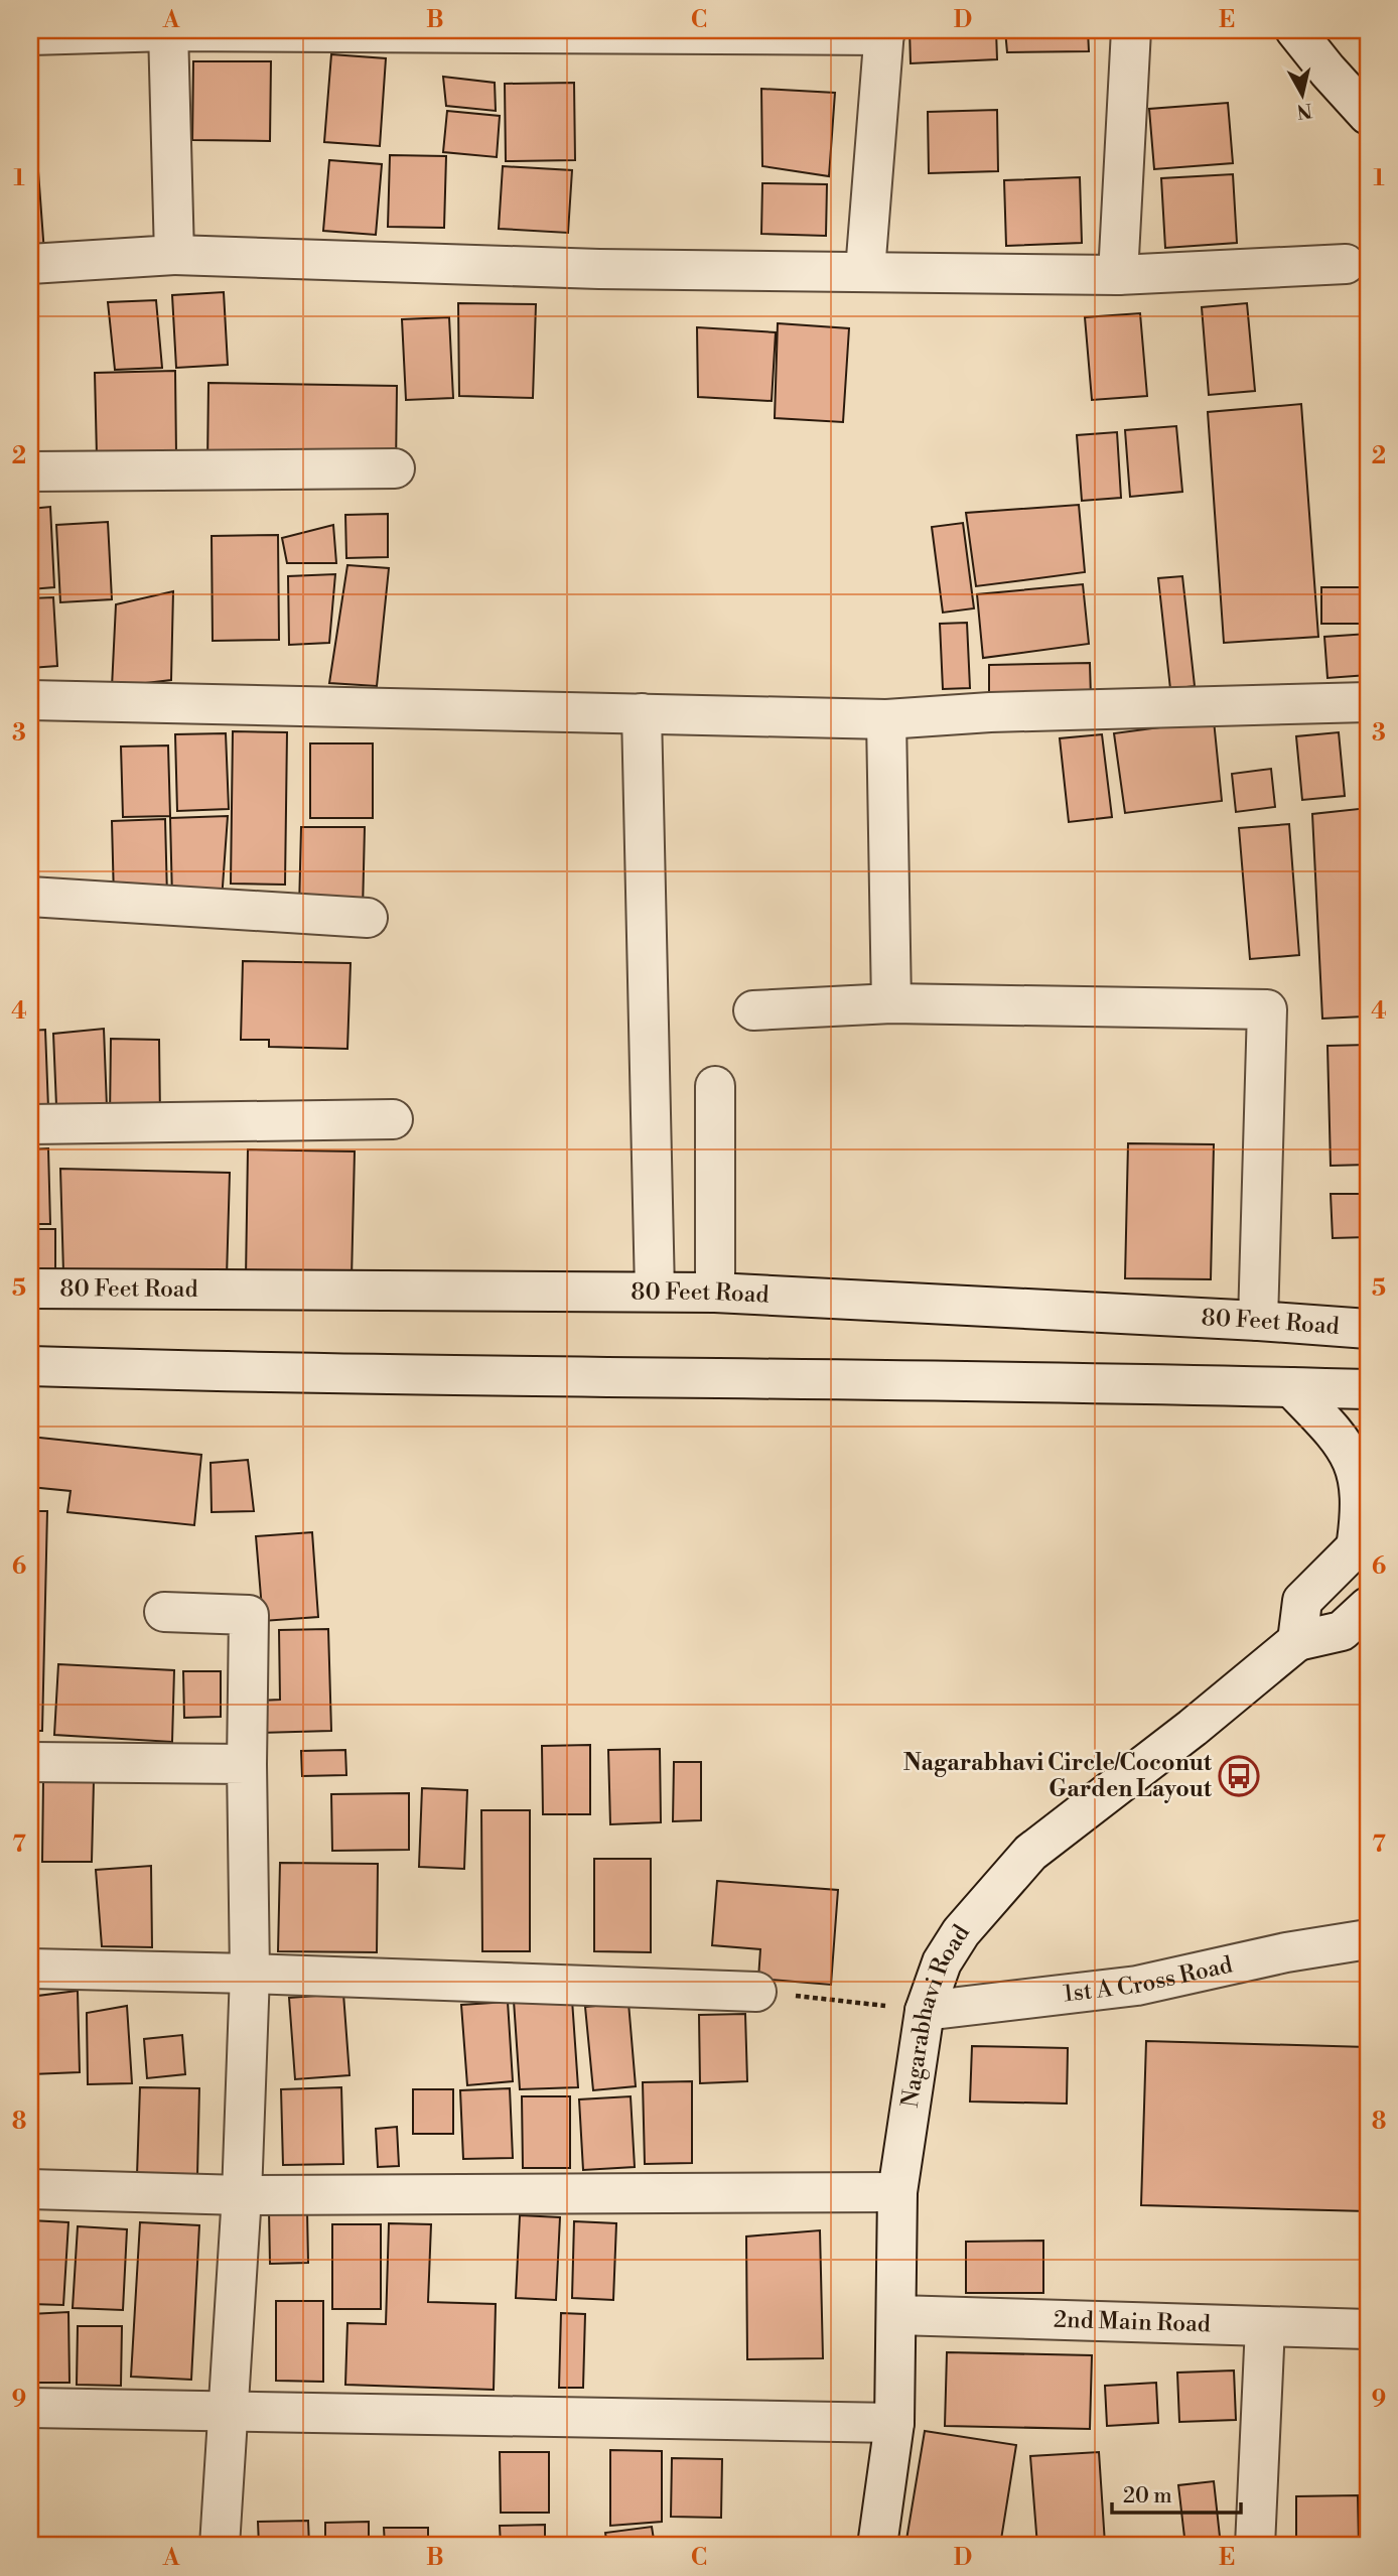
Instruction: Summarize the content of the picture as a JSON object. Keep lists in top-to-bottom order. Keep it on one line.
{"streets":{"street":["80 Feet Road","1st A Cross Road","Nagarabhavi Road","2nd Main Road"]},"crossings":[["1st A Cross Road","Nagarabhavi Road"],["Nagarabhavi Road","2nd Main Road"]],"places":{"bus stop":["Nagarabhavi Circle/Coconut Garden Layout"]},"scale_bar":"20 m","north":"bottom","grid":{"columns":["A","B","C","D","E"],"rows":["1","2","3","4","5","6","7","8","9"]}}
